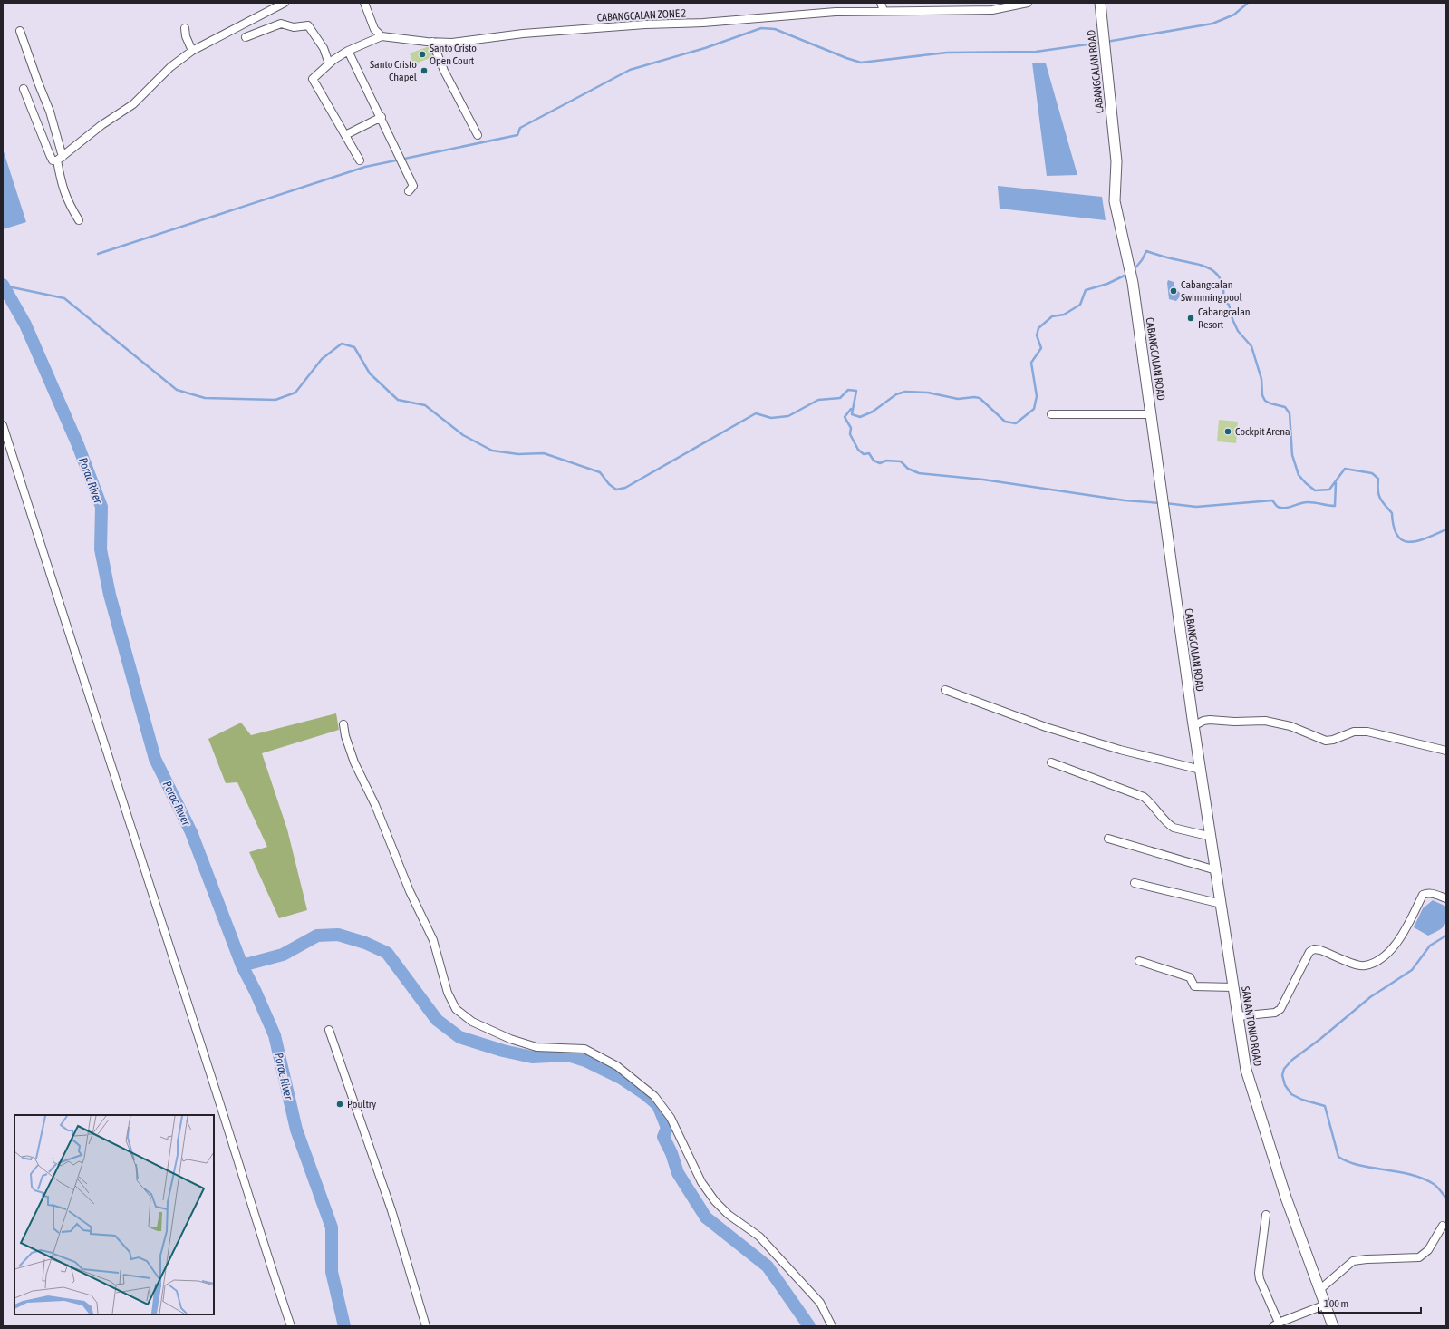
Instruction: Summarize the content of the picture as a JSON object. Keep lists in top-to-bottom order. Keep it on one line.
{"streets":{"street":["CABANGCALAN ZONE 2","CABANGCALAN ROAD","SAN ANTONIO ROAD"]},"crossings":[["CABANGCALAN ROAD","SAN ANTONIO ROAD"]],"water":["Porac River"],"places":["Santo Cristo Open Court","Santo Cristo Chapel","Cabangcalan Swimming pool","Cabangcalan Resort","Cockpit Arena","Poultry"],"scale_bar":"100 m"}
